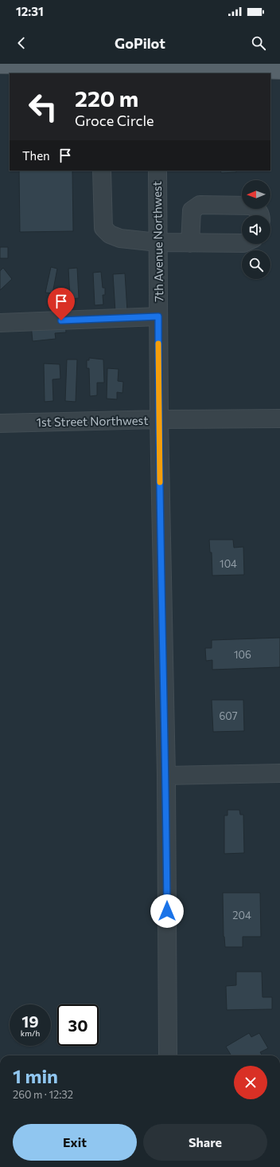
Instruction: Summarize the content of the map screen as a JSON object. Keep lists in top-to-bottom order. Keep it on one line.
{"streets":{"street":["7th Avenue Northwest","1st Street Northwest"]},"crossings":[["7th Avenue Northwest","1st Street Northwest"]],"house_numbers":["104","106","607","204"],"north":"left","page":{"status":"12:31","header":"GoPilot","turn":["220 m","Groce Circle"],"then":"Then","speed":"19 km/h","limit":"30","heading":["1 min","260 m · 12:32"],"buttons":["Exit","Share"]}}
